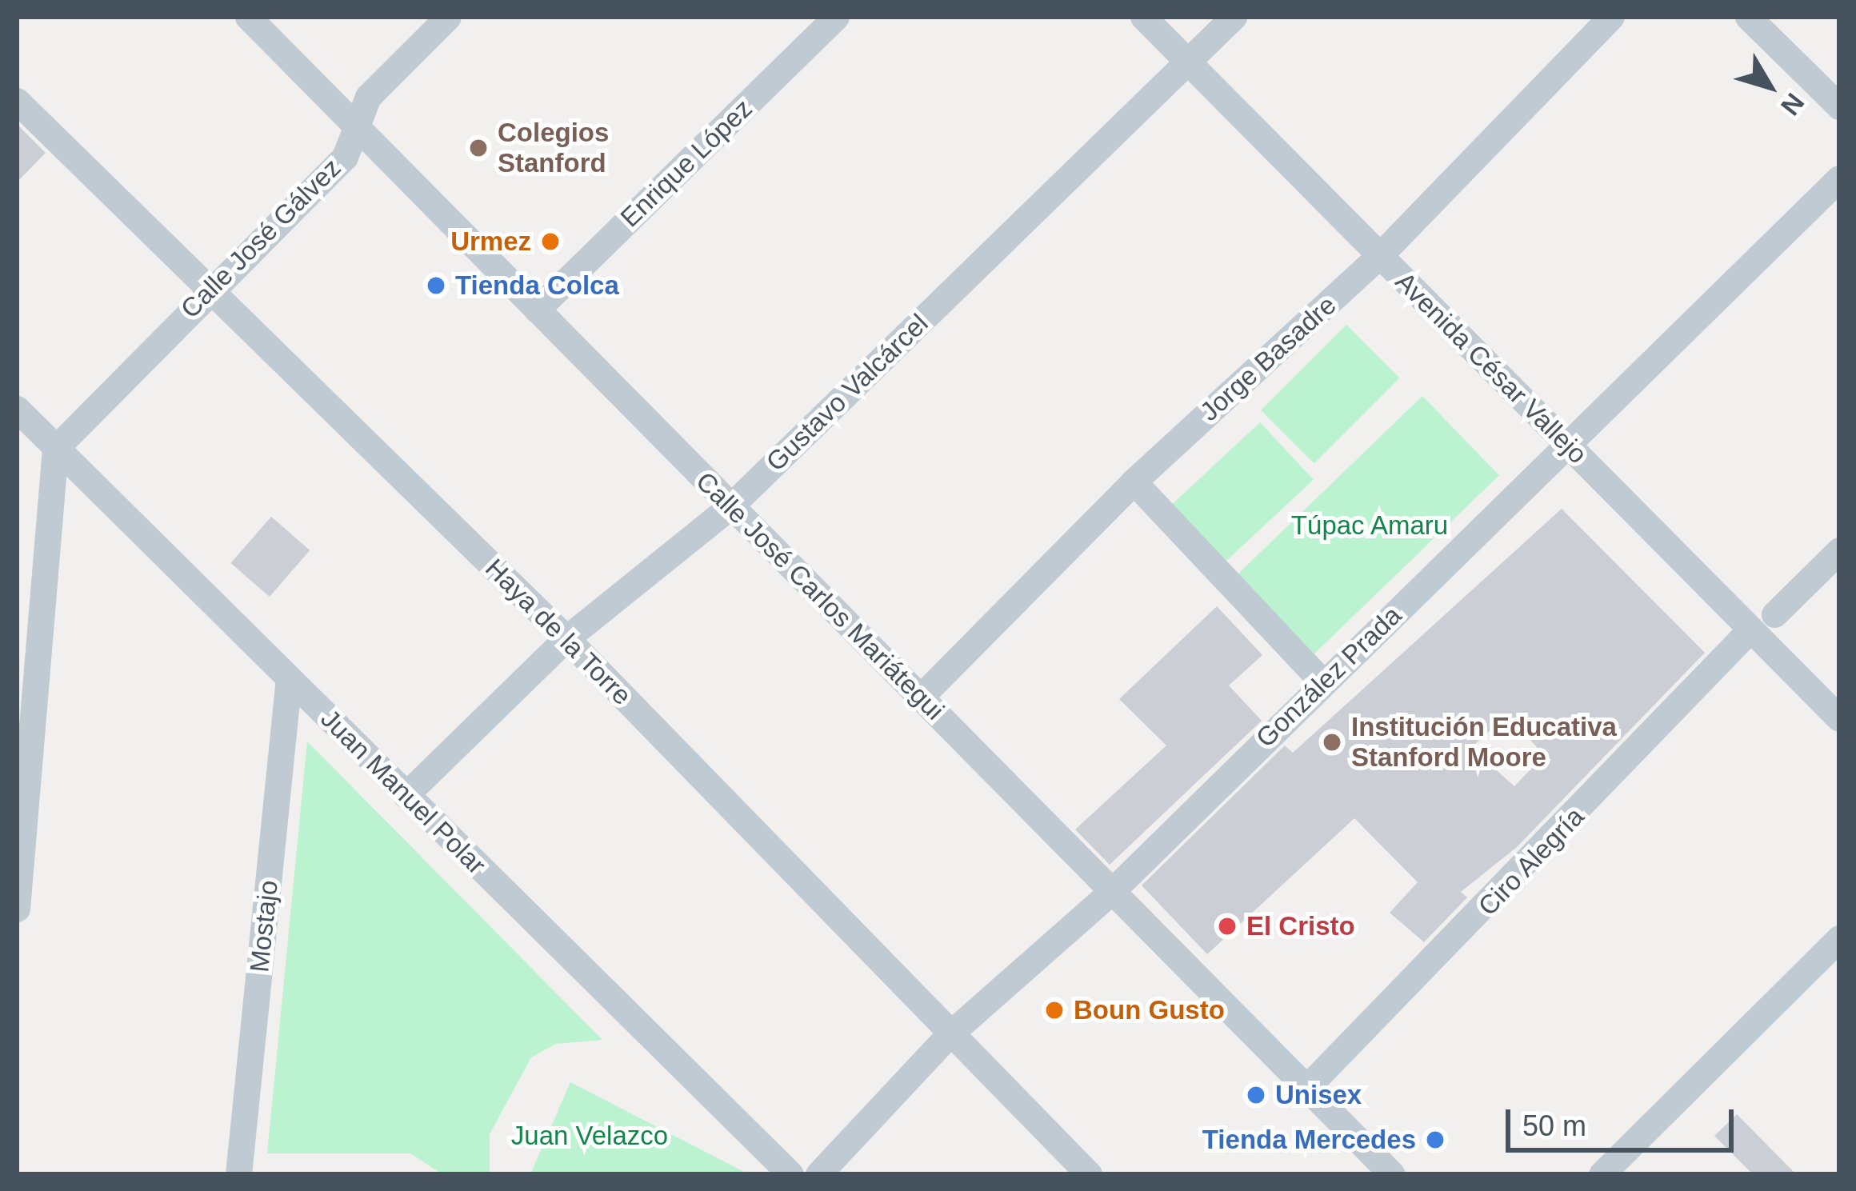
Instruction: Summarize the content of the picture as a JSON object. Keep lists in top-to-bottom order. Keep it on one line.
{"streets":{"street":["Enrique López","Calle José Gálvez","Jorge Basadre","Avenida César Vallejo","Gustavo Valcárcel","Calle José Carlos Mariátegui","Haya de la Torre","González Prada","Juan Manuel Polar","Ciro Alegría","Mostajo"]},"crossings":[["Enrique López","Calle José Carlos Mariátegui"],["Calle José Gálvez","Calle José Carlos Mariátegui"],["Calle José Gálvez","Haya de la Torre"],["Calle José Gálvez","Juan Manuel Polar"],["Jorge Basadre","Avenida César Vallejo"],["Jorge Basadre","Calle José Carlos Mariátegui"],["Avenida César Vallejo","Gustavo Valcárcel"],["Avenida César Vallejo","González Prada"],["Avenida César Vallejo","Ciro Alegría"],["Gustavo Valcárcel","Calle José Carlos Mariátegui"],["Gustavo Valcárcel","Haya de la Torre"],["Gustavo Valcárcel","Juan Manuel Polar"],["Calle José Carlos Mariátegui","González Prada"],["Calle José Carlos Mariátegui","Ciro Alegría"],["Haya de la Torre","González Prada"],["Juan Manuel Polar","Mostajo"]],"parks":["Túpac Amaru","Juan Velazco"],"places":["Colegios Stanford","Urmez","Tienda Colca","Institución Educativa Stanford Moore","El Cristo","Boun Gusto","Unisex","Tienda Mercedes"],"scale_bar":"50 m","north":"bottom right"}
